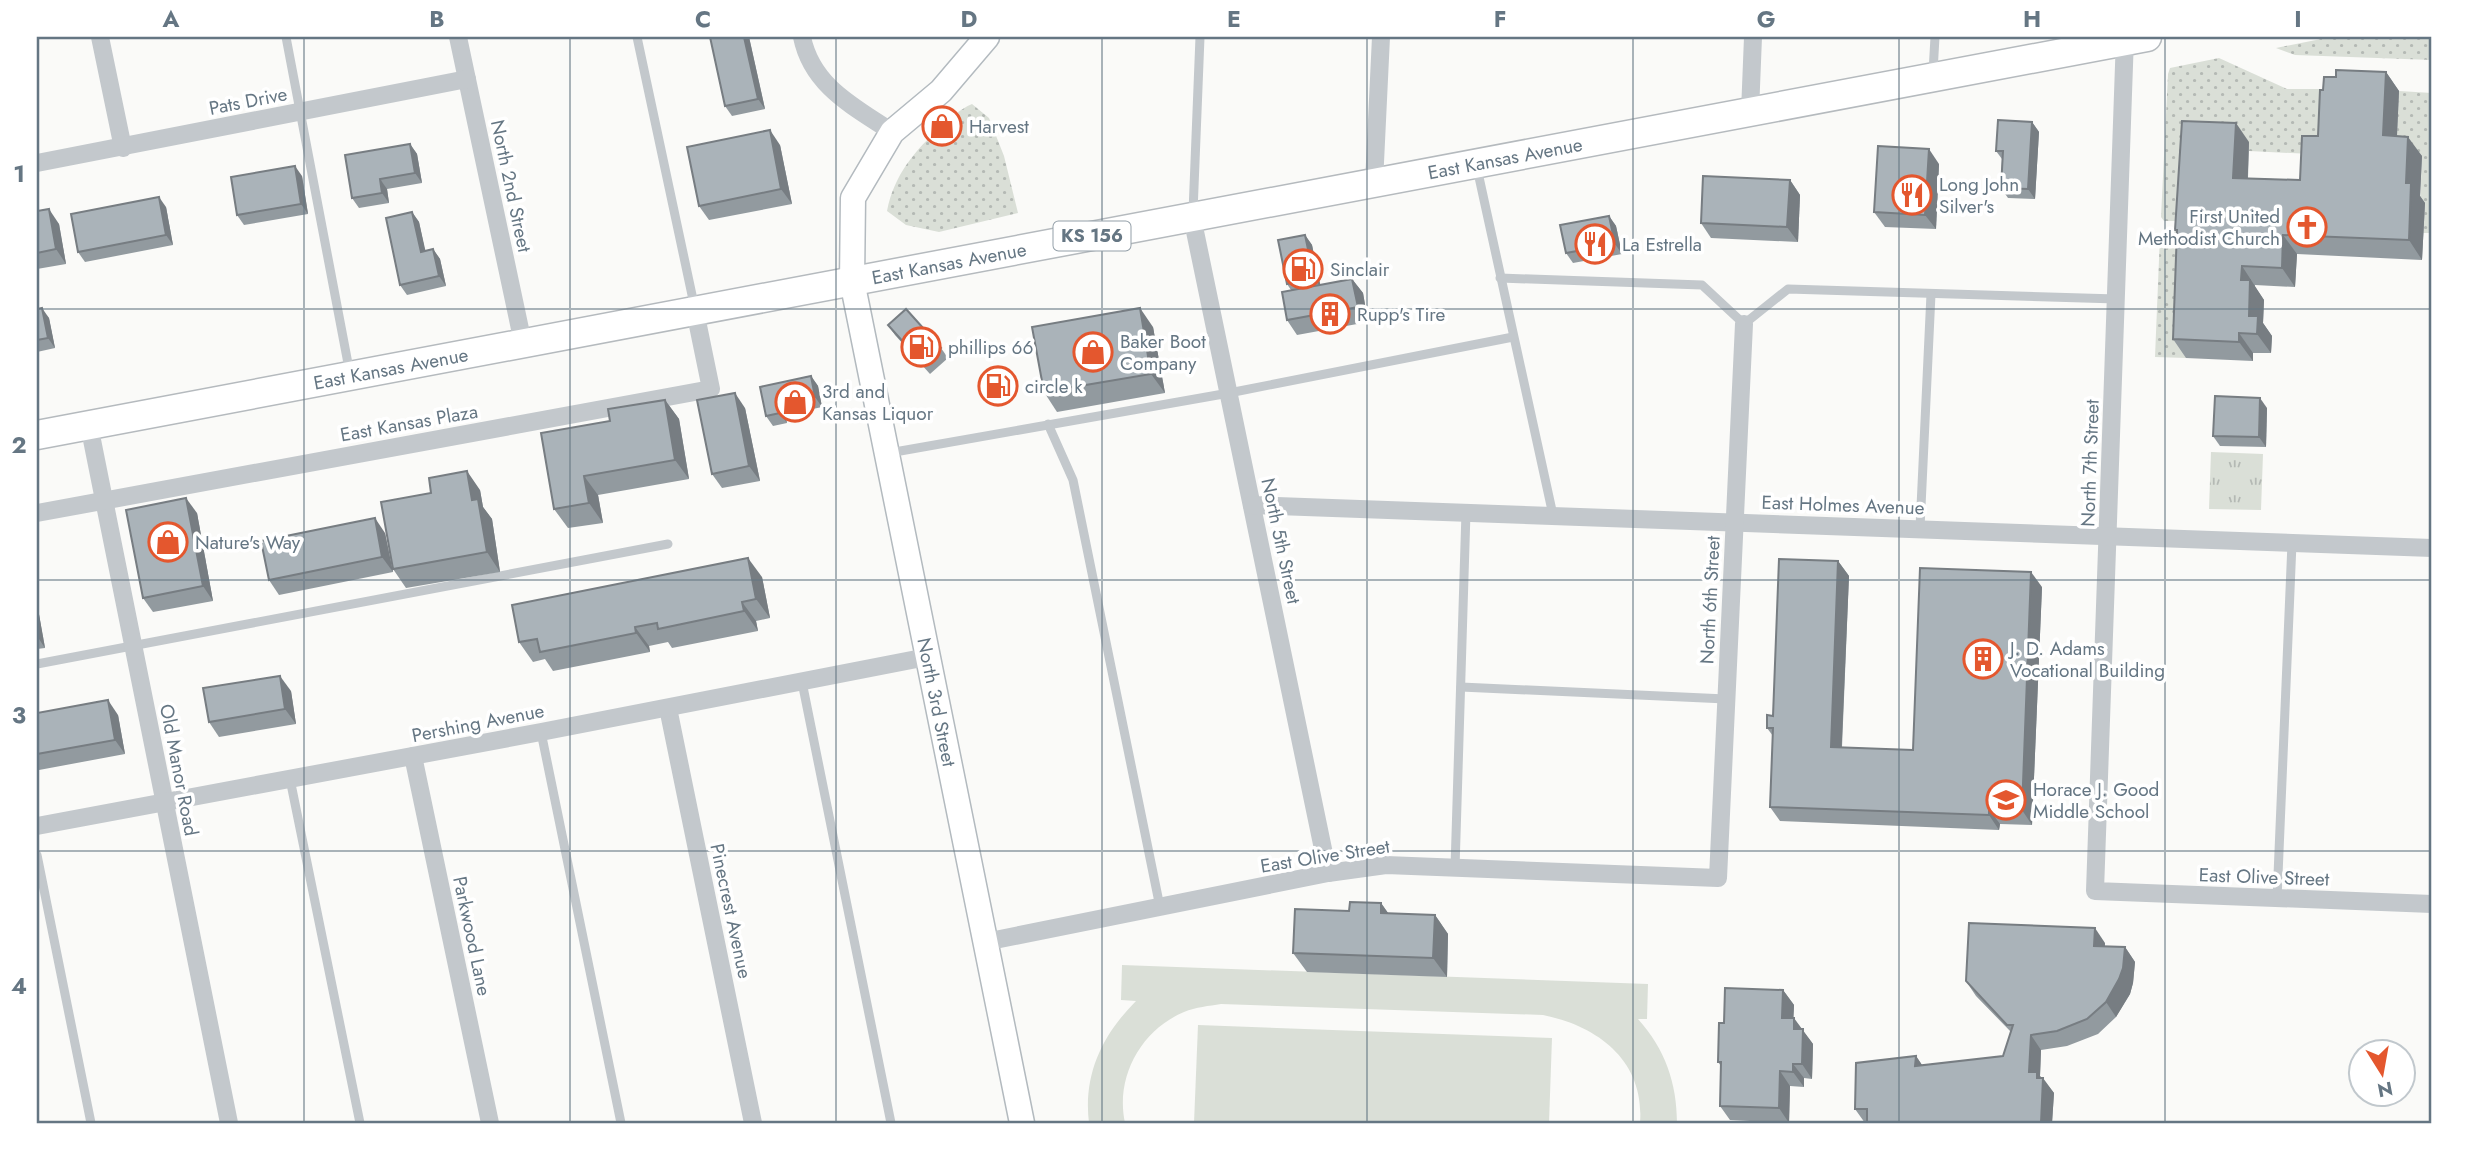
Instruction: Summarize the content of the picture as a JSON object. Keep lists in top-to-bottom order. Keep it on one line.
{"streets":{"main road":["East Kansas Avenue","KS 156","North 3rd Street"],"street":["Pats Drive","North 2nd Street","East Kansas Plaza","North 7th Street","East Holmes Avenue","North 5th Street","North 6th Street","Pershing Avenue","Old Manor Road","East Olive Street","Pinecrest Avenue","Parkwood Lane"]},"crossings":[["Pats Drive","North 2nd Street"],["East Kansas Avenue","North 2nd Street"],["East Kansas Avenue","East Kansas Plaza"],["East Kansas Avenue","North 7th Street"],["East Kansas Avenue","North 5th Street"],["East Kansas Avenue","North 3rd Street"],["East Kansas Avenue","Old Manor Road"],["East Kansas Plaza","Old Manor Road"],["North 7th Street","East Holmes Avenue"],["North 7th Street","East Olive Street"],["East Holmes Avenue","North 5th Street"],["East Holmes Avenue","North 6th Street"],["North 5th Street","East Olive Street"],["North 6th Street","East Olive Street"],["North 3rd Street","Pershing Avenue"],["North 3rd Street","East Olive Street"],["Pershing Avenue","Old Manor Road"],["Pershing Avenue","Pinecrest Avenue"],["Pershing Avenue","Parkwood Lane"]],"places":{"shop":["Harvest","Baker Boot Company","3rd and Kansas Liquor","Nature's Way"],"restaurant":["Long John Silver's","La Estrella"],"church":["First United Methodist Church"],"fuel station":["Sinclair","phillips 66","circle k"],"building":["Rupp's Tire","J. D. Adams Vocational Building"],"school or university":["Horace J. Good Middle School"]},"north":"bottom","grid":{"columns":["A","B","C","D","E","F","G","H","I"],"rows":["1","2","3","4"]}}
